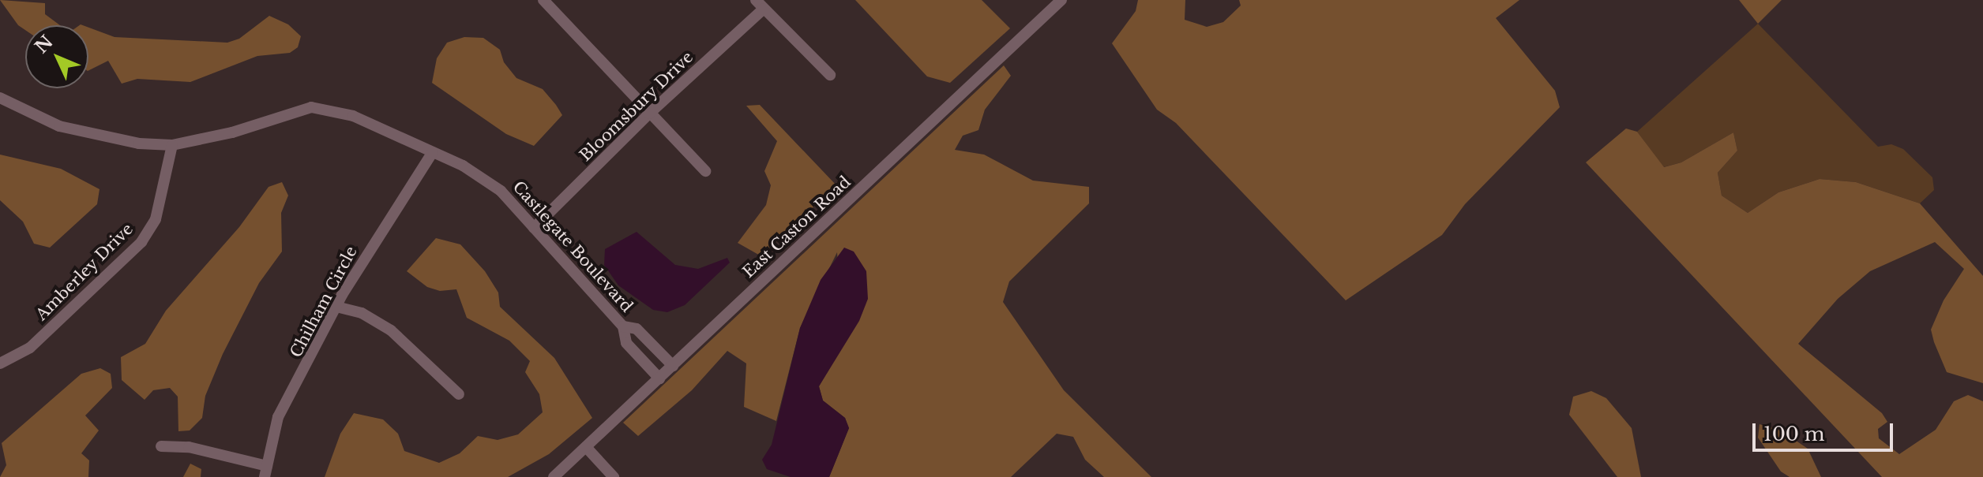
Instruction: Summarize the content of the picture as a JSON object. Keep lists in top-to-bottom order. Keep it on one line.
{"streets":{"street":["Bloomsbury Drive","East Caston Road","Castlegate Boulevard","Amberley Drive","Chilham Circle"]},"crossings":[["Bloomsbury Drive","Castlegate Boulevard"],["East Caston Road","Castlegate Boulevard"],["Castlegate Boulevard","Amberley Drive"],["Castlegate Boulevard","Chilham Circle"]],"scale_bar":"100 m","north":"top left"}
